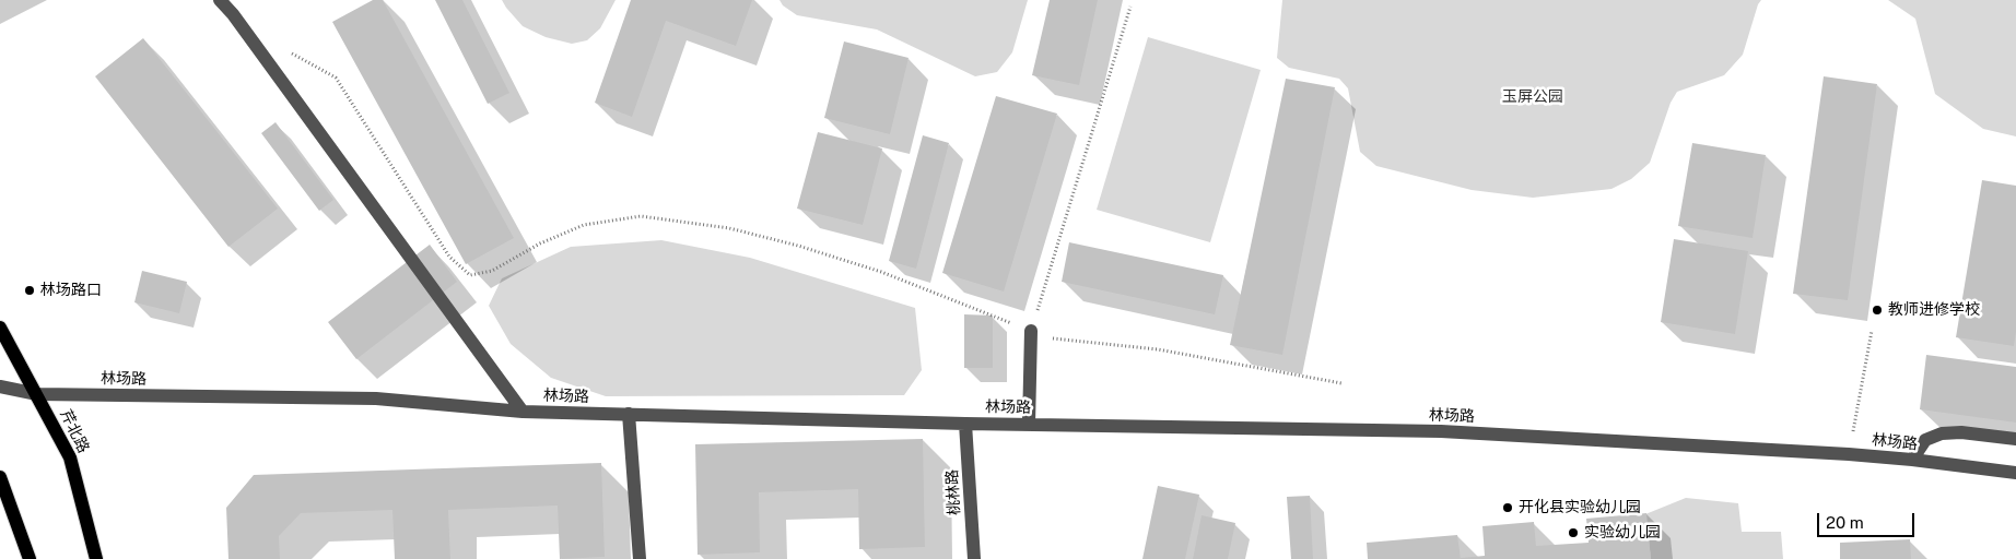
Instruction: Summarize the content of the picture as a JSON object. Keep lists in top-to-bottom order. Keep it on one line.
{"streets":{"main road":["芹北路"],"street":["林场路","桃林路"]},"crossings":[["林场路","芹北路"],["林场路","桃林路"]],"parks":["玉屏公园"],"places":["林场路口","教师进修学校","开化县实验幼儿园","实验幼儿园"],"scale_bar":"20 m"}
